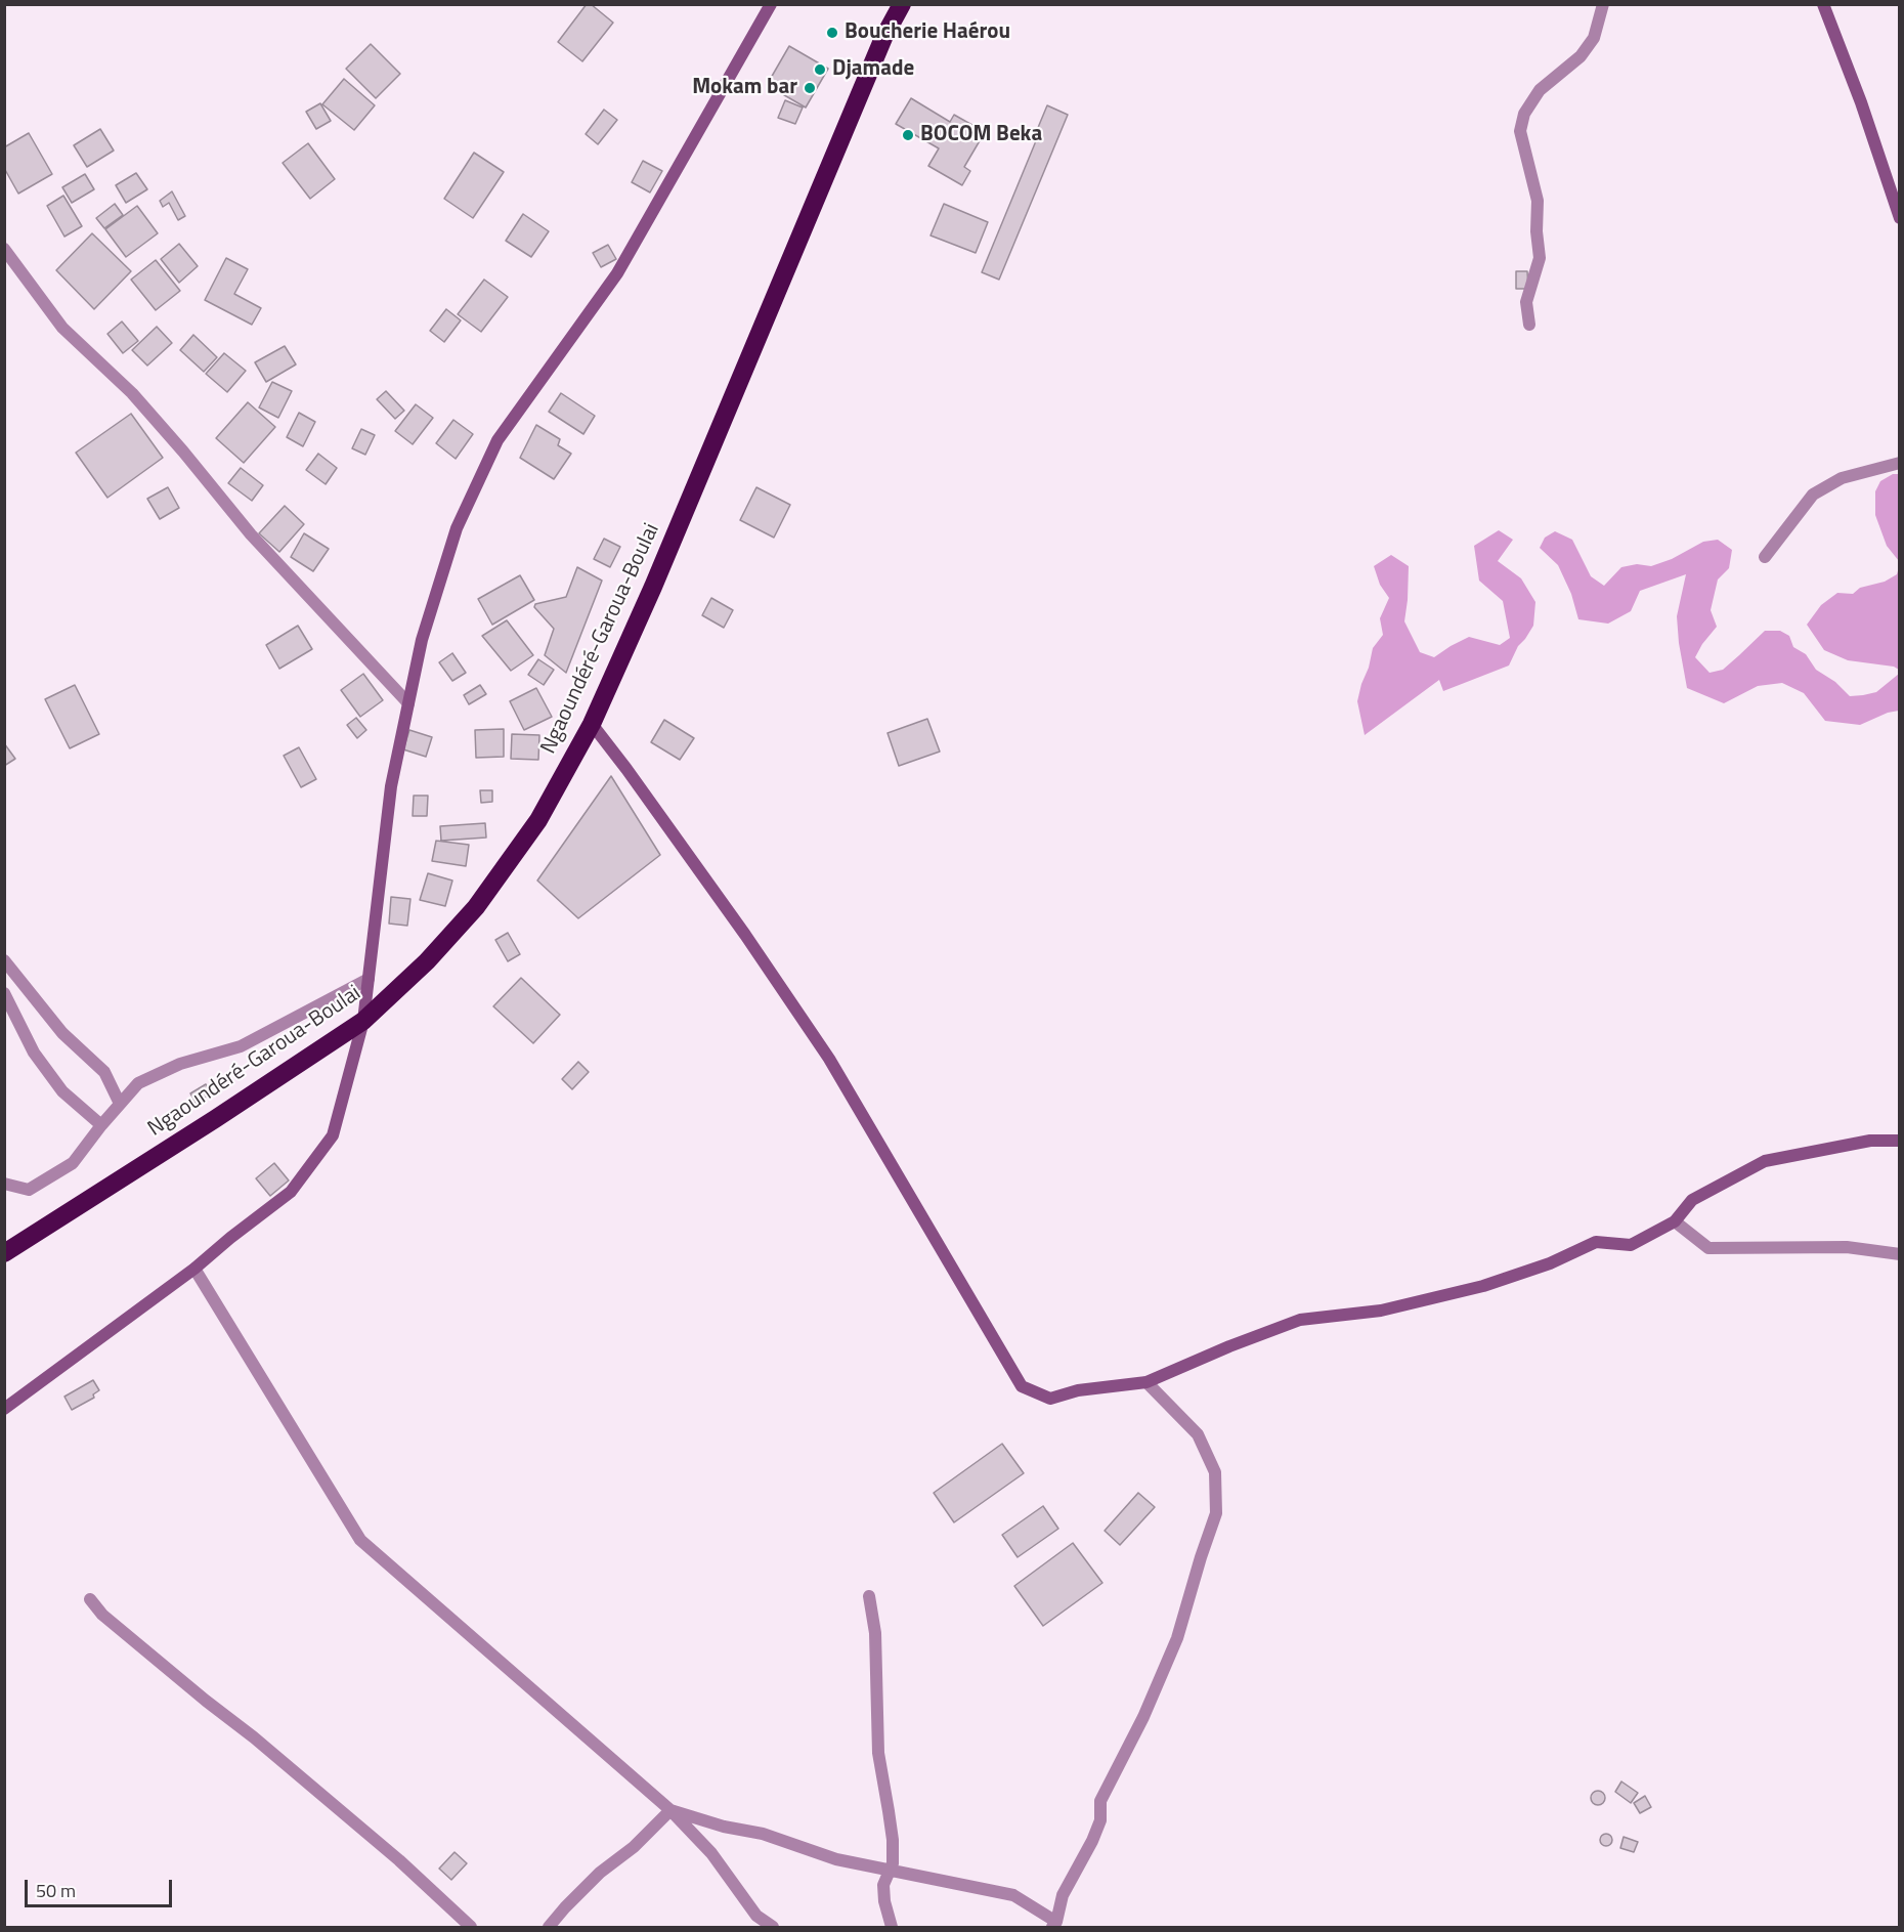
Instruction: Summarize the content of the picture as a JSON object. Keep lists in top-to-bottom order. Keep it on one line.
{"streets":{"highway":["Ngaoundéré-Garoua-Boulai"]},"places":["Boucherie Haérou","Djamade","Mokam bar","BOCOM Beka"],"scale_bar":"50 m"}
